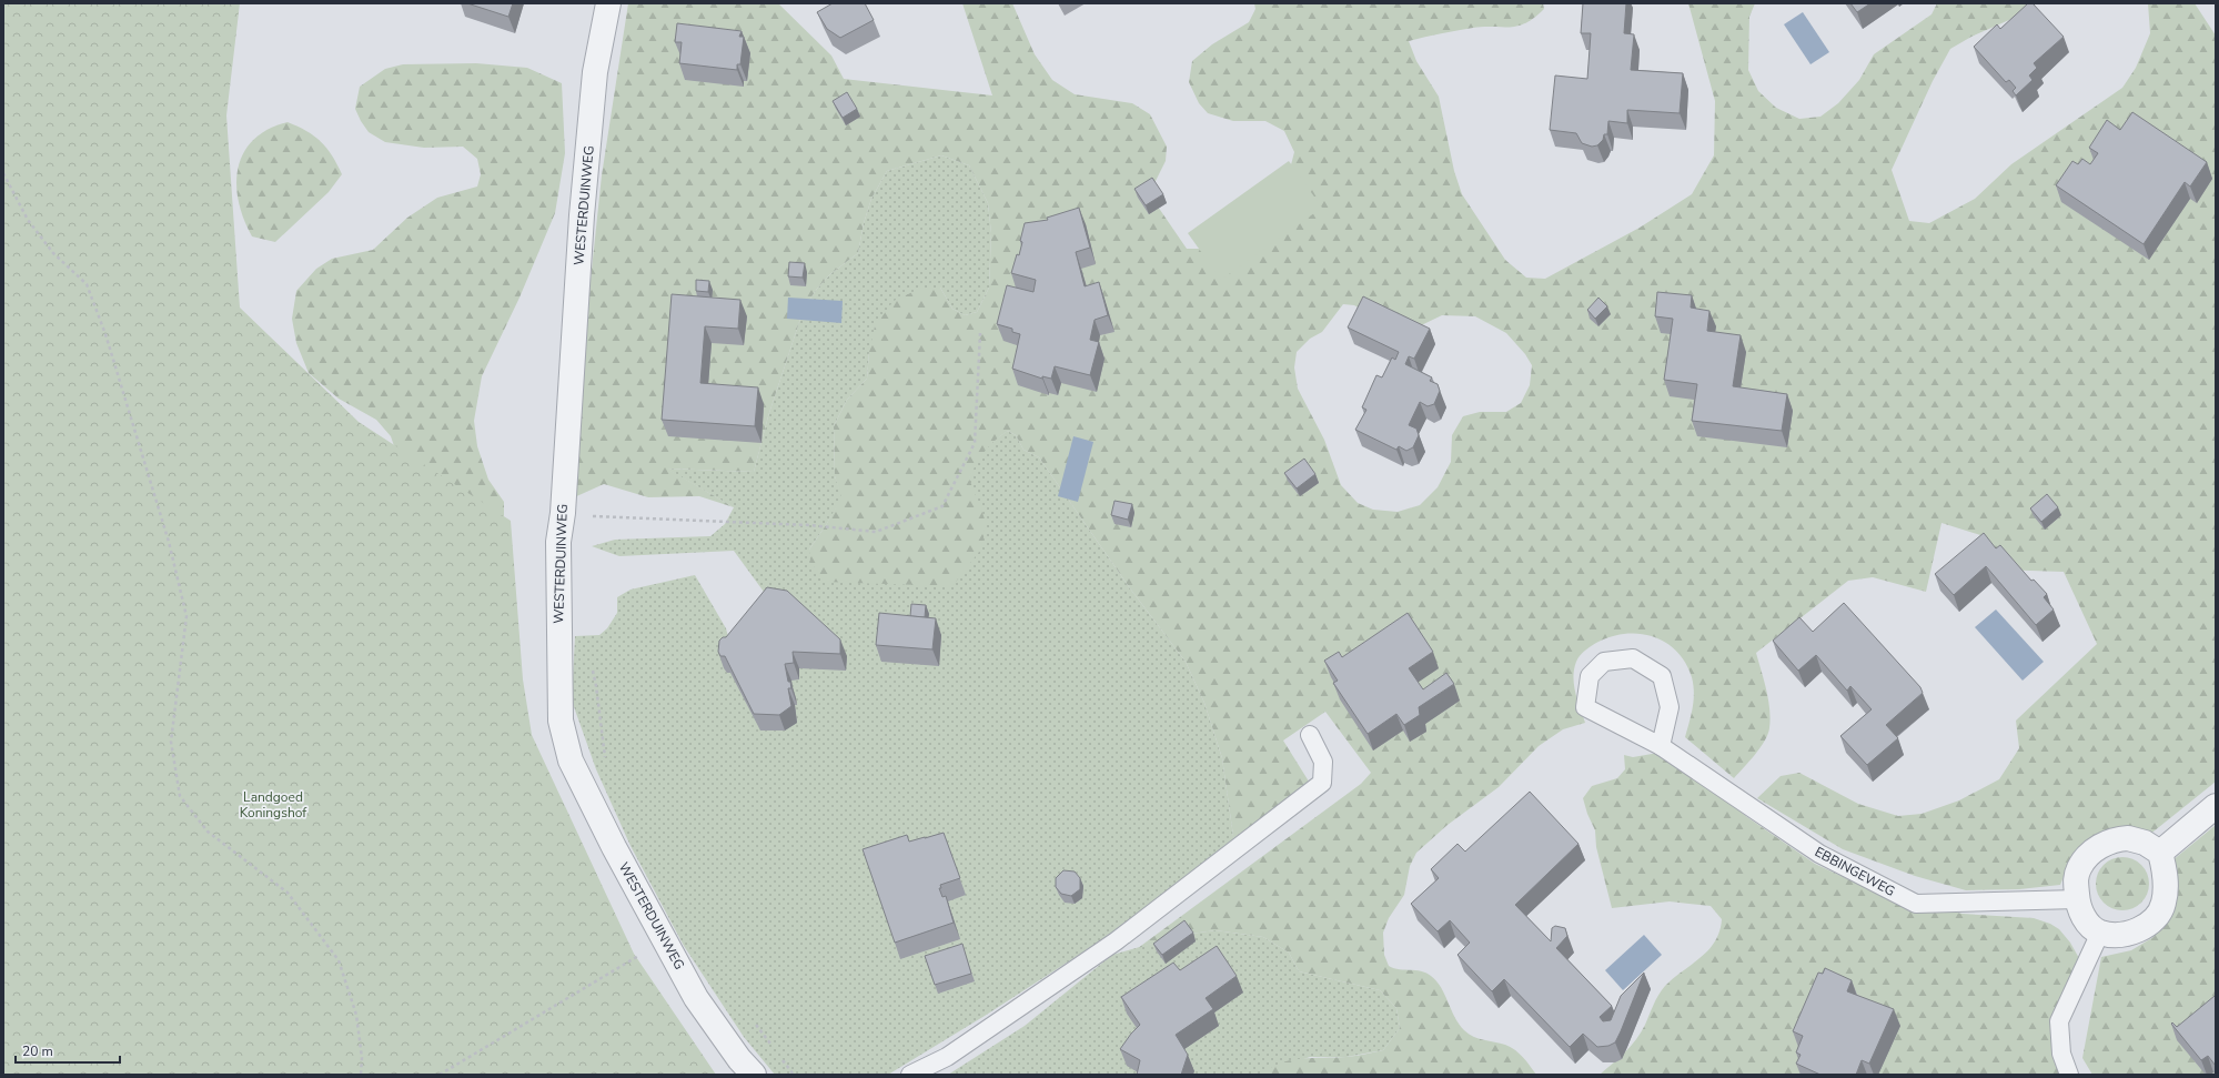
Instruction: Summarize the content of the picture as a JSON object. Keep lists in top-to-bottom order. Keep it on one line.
{"streets":{"street":["WESTERDUINWEG"],"lane":["EBBINGEWEG"]},"parks":["Landgoed Koningshof"],"scale_bar":"20 m"}
